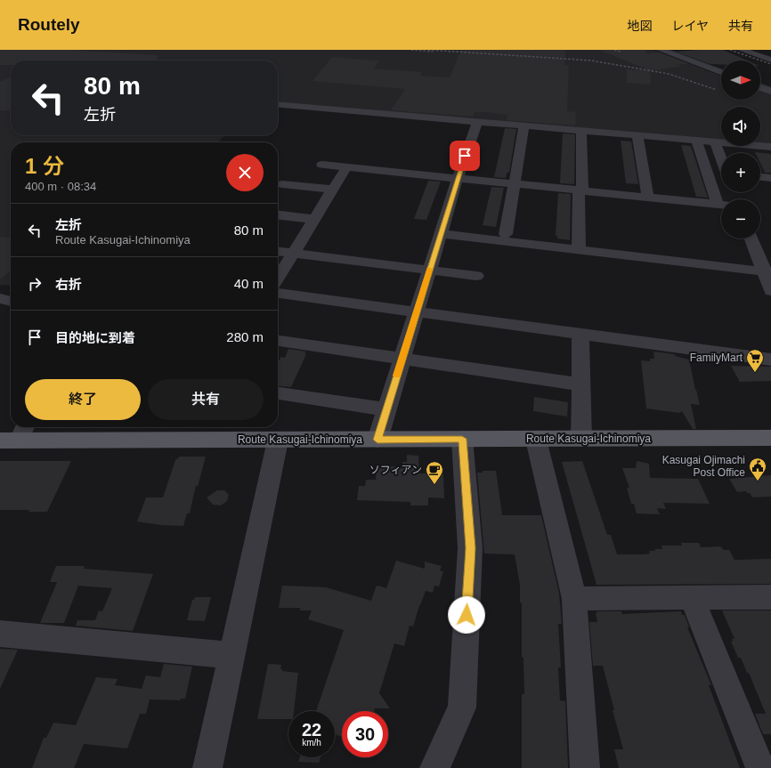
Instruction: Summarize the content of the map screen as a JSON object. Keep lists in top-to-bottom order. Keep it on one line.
{"streets":{"main road":["Route Kasugai-Ichinomiya"]},"places":{"supermarket":["FamilyMart"],"public building":["Kasugai Ojimachi Post Office"],"cafe":["ソフィアン"]},"north":"right","page":{"header":"Routely","nav":["地図","レイヤ","共有"],"map_buttons":["+","−"],"turn":["80 m","左折"],"heading":["1 分","400 m · 08:34"],"list":[{"name":"左折","note":"Route Kasugai-Ichinomiya","value":"80 m"},{"name":"右折","value":"40 m"},{"name":"目的地に到着","value":"280 m"}],"buttons":["終了","共有"],"speed":"22 km/h","limit":"30"}}
